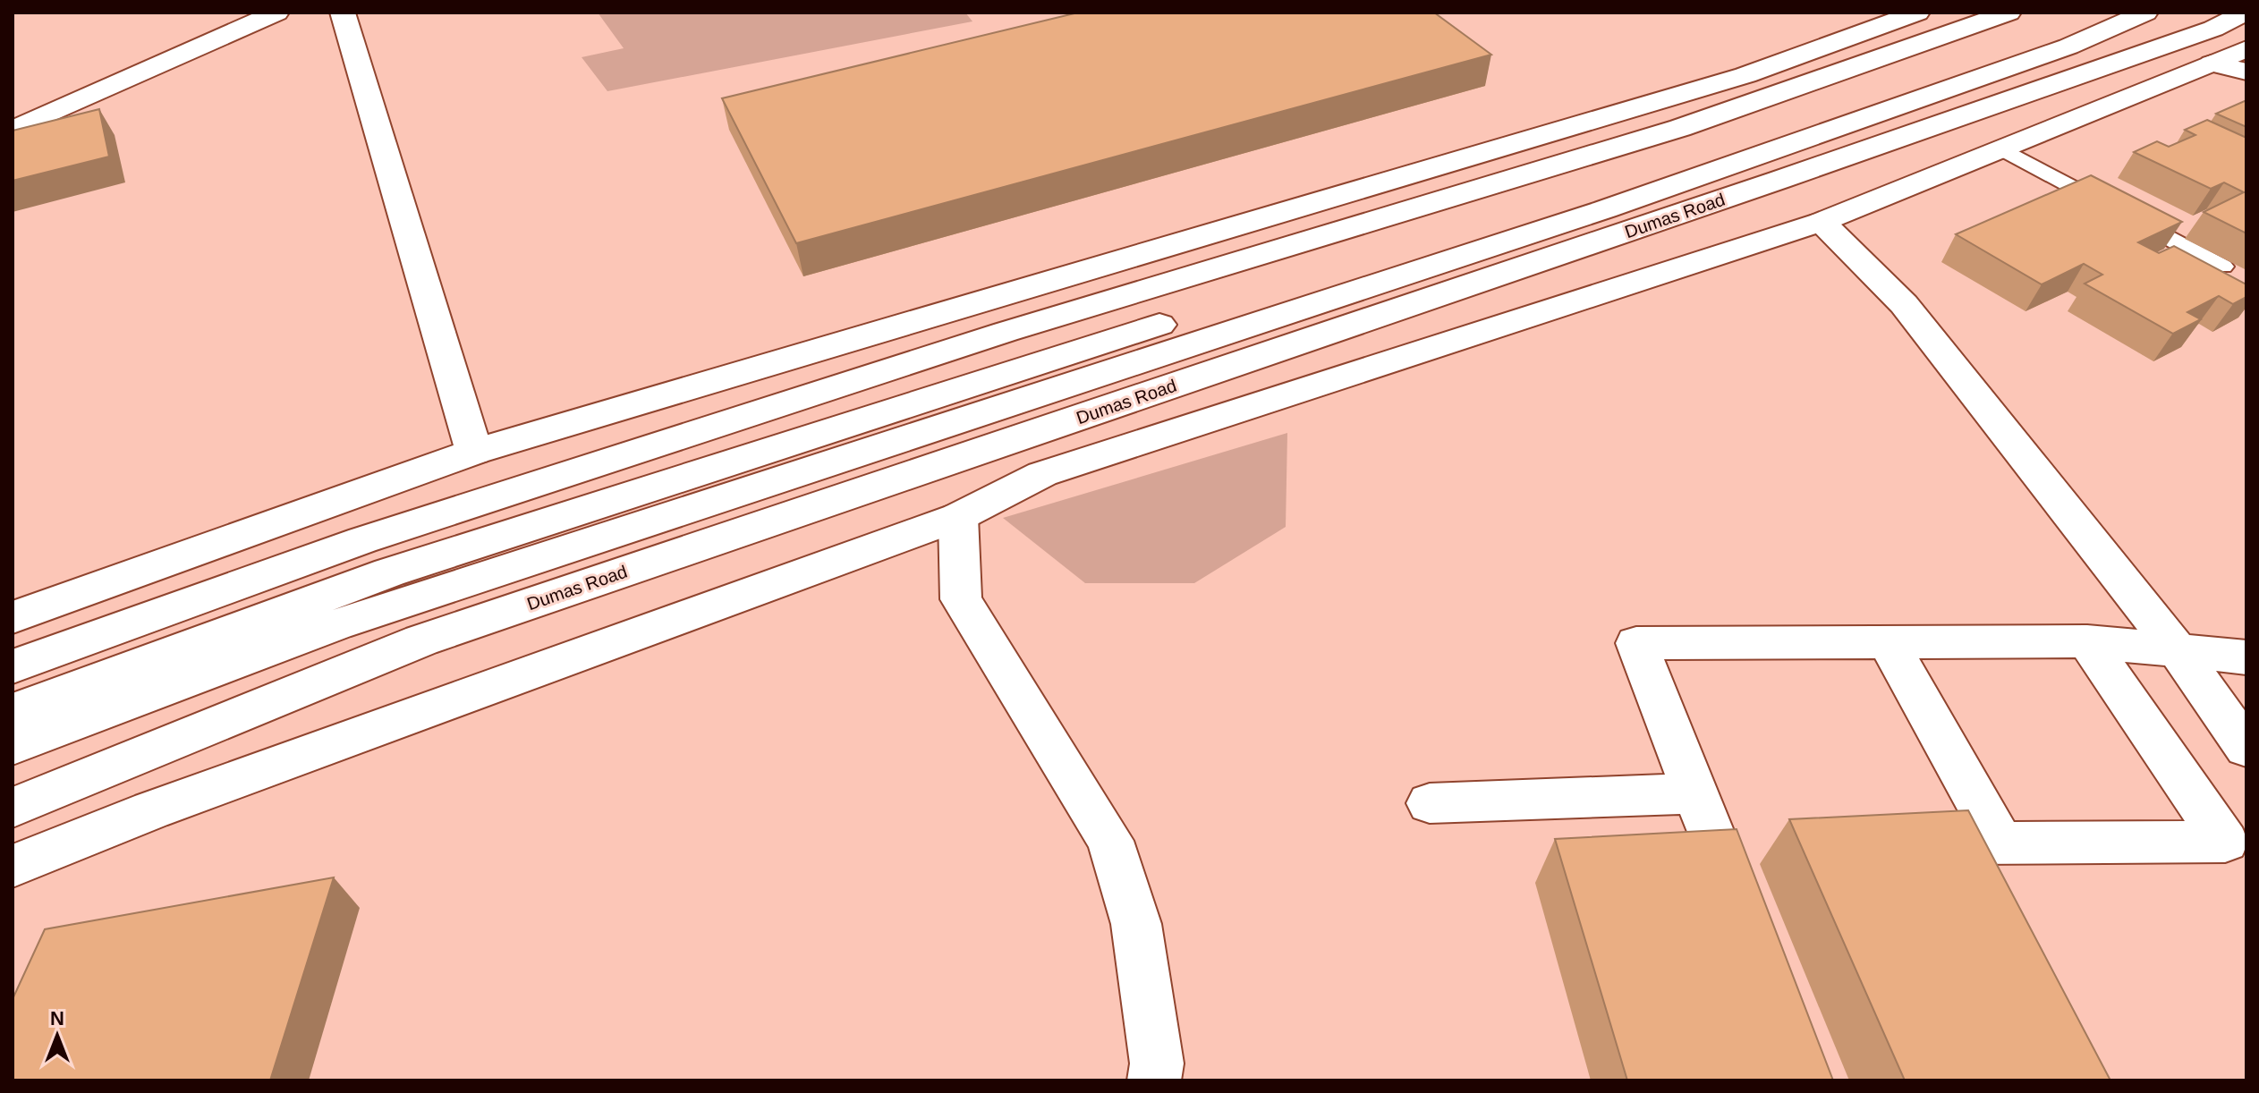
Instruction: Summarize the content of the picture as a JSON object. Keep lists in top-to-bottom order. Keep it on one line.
{"streets":{"main road":["Dumas Road"]},"north":"top"}
